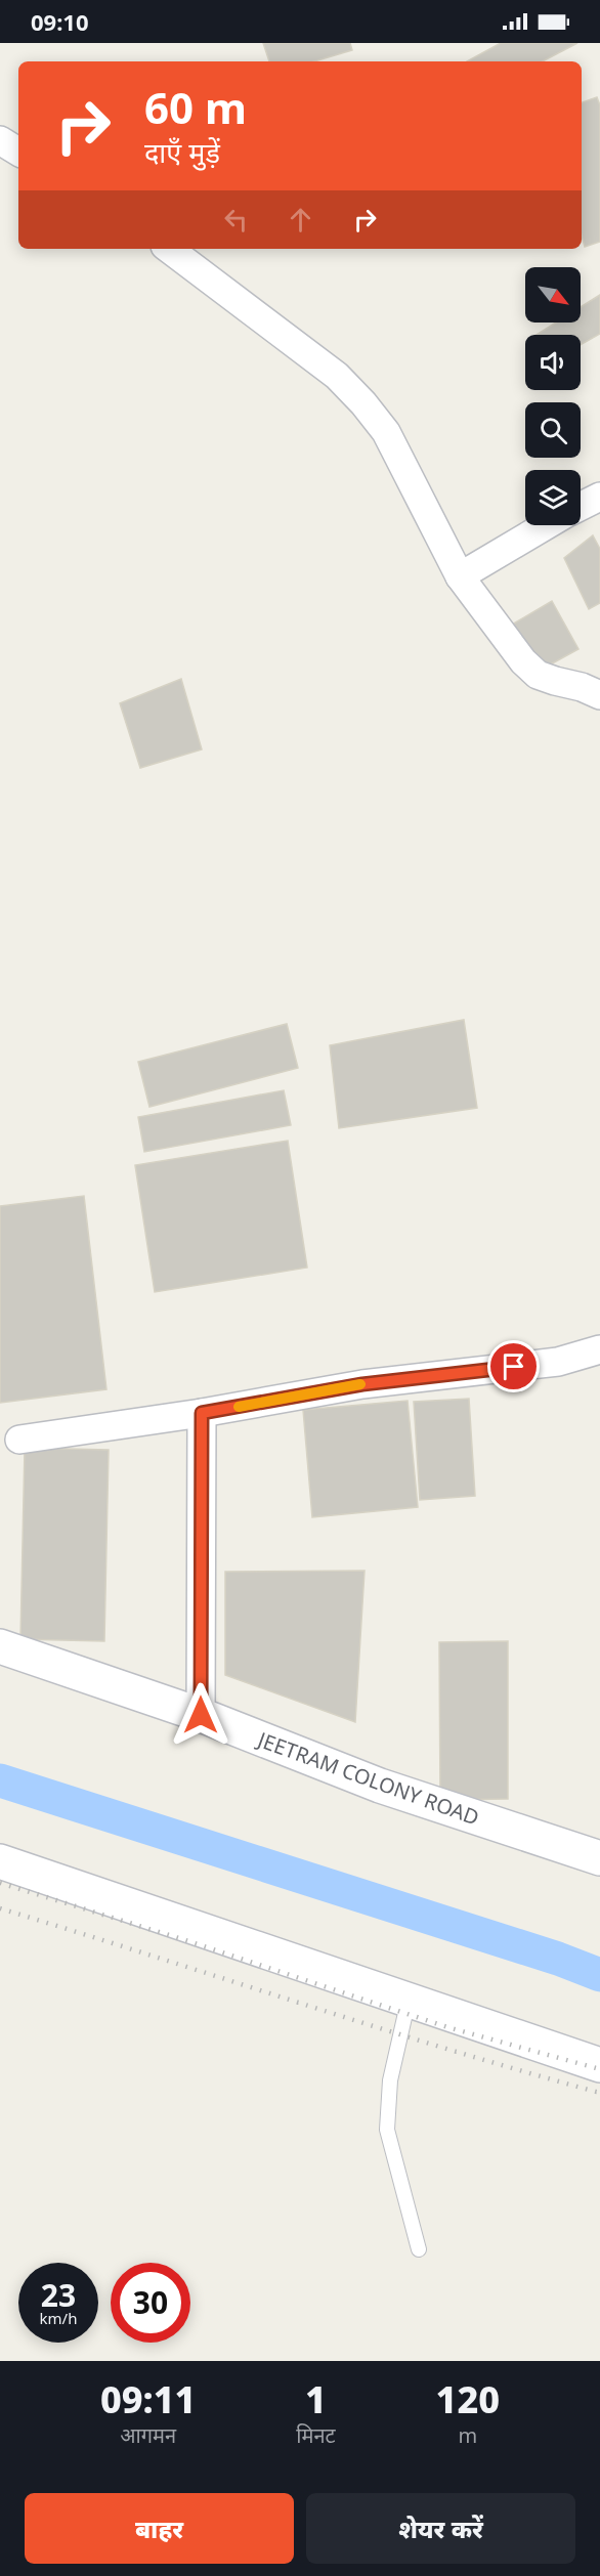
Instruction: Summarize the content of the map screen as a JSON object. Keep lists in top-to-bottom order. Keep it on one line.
{"streets":{"street":["JEETRAM COLONY ROAD"]},"north":"bottom right","page":{"status":"09:10","turn":["60 m","दाएँ मुड़ें"],"speed":"23 km/h","limit":"30","eta":["09:11","आगमन","1","मिनट","120","m"],"buttons":["बाहर","शेयर करें"]}}
